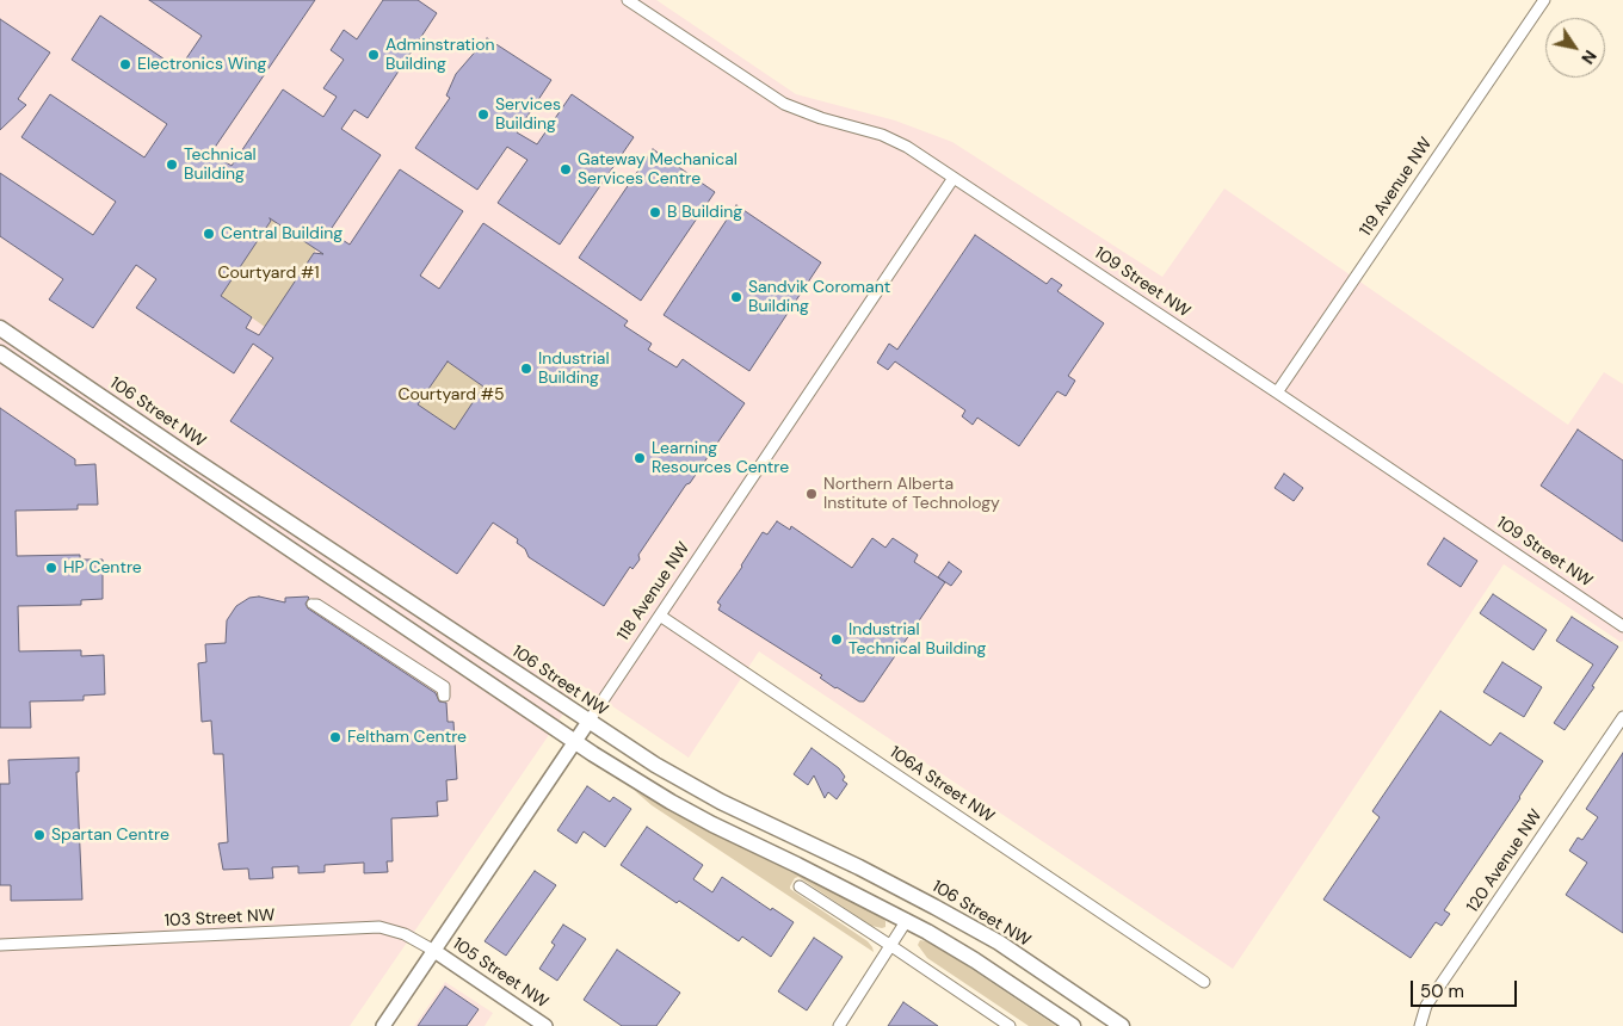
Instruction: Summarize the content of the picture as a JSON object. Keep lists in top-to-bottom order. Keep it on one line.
{"streets":{"main road":["106 Street NW"],"street":["119 Avenue NW","109 Street NW","118 Avenue NW","106A Street NW","120 Avenue NW","103 Street NW","105 Street NW"]},"crossings":[["119 Avenue NW","109 Street NW"],["109 Street NW","118 Avenue NW"],["106 Street NW","118 Avenue NW"],["118 Avenue NW","106A Street NW"],["118 Avenue NW","103 Street NW"],["118 Avenue NW","105 Street NW"],["103 Street NW","105 Street NW"]],"parks":["Courtyard #1","Courtyard #5"],"places":["Adminstration Building","Electronics Wing","Services Building","Technical Building","Gateway Mechanical Services Centre","B Building","Central Building","Sandvik Coromant Building","Industrial Building","Learning Resources Centre","Northern Alberta Institute of Technology","HP Centre","Industrial Technical Building","Feltham Centre","Spartan Centre"],"scale_bar":"50 m","north":"bottom right"}
